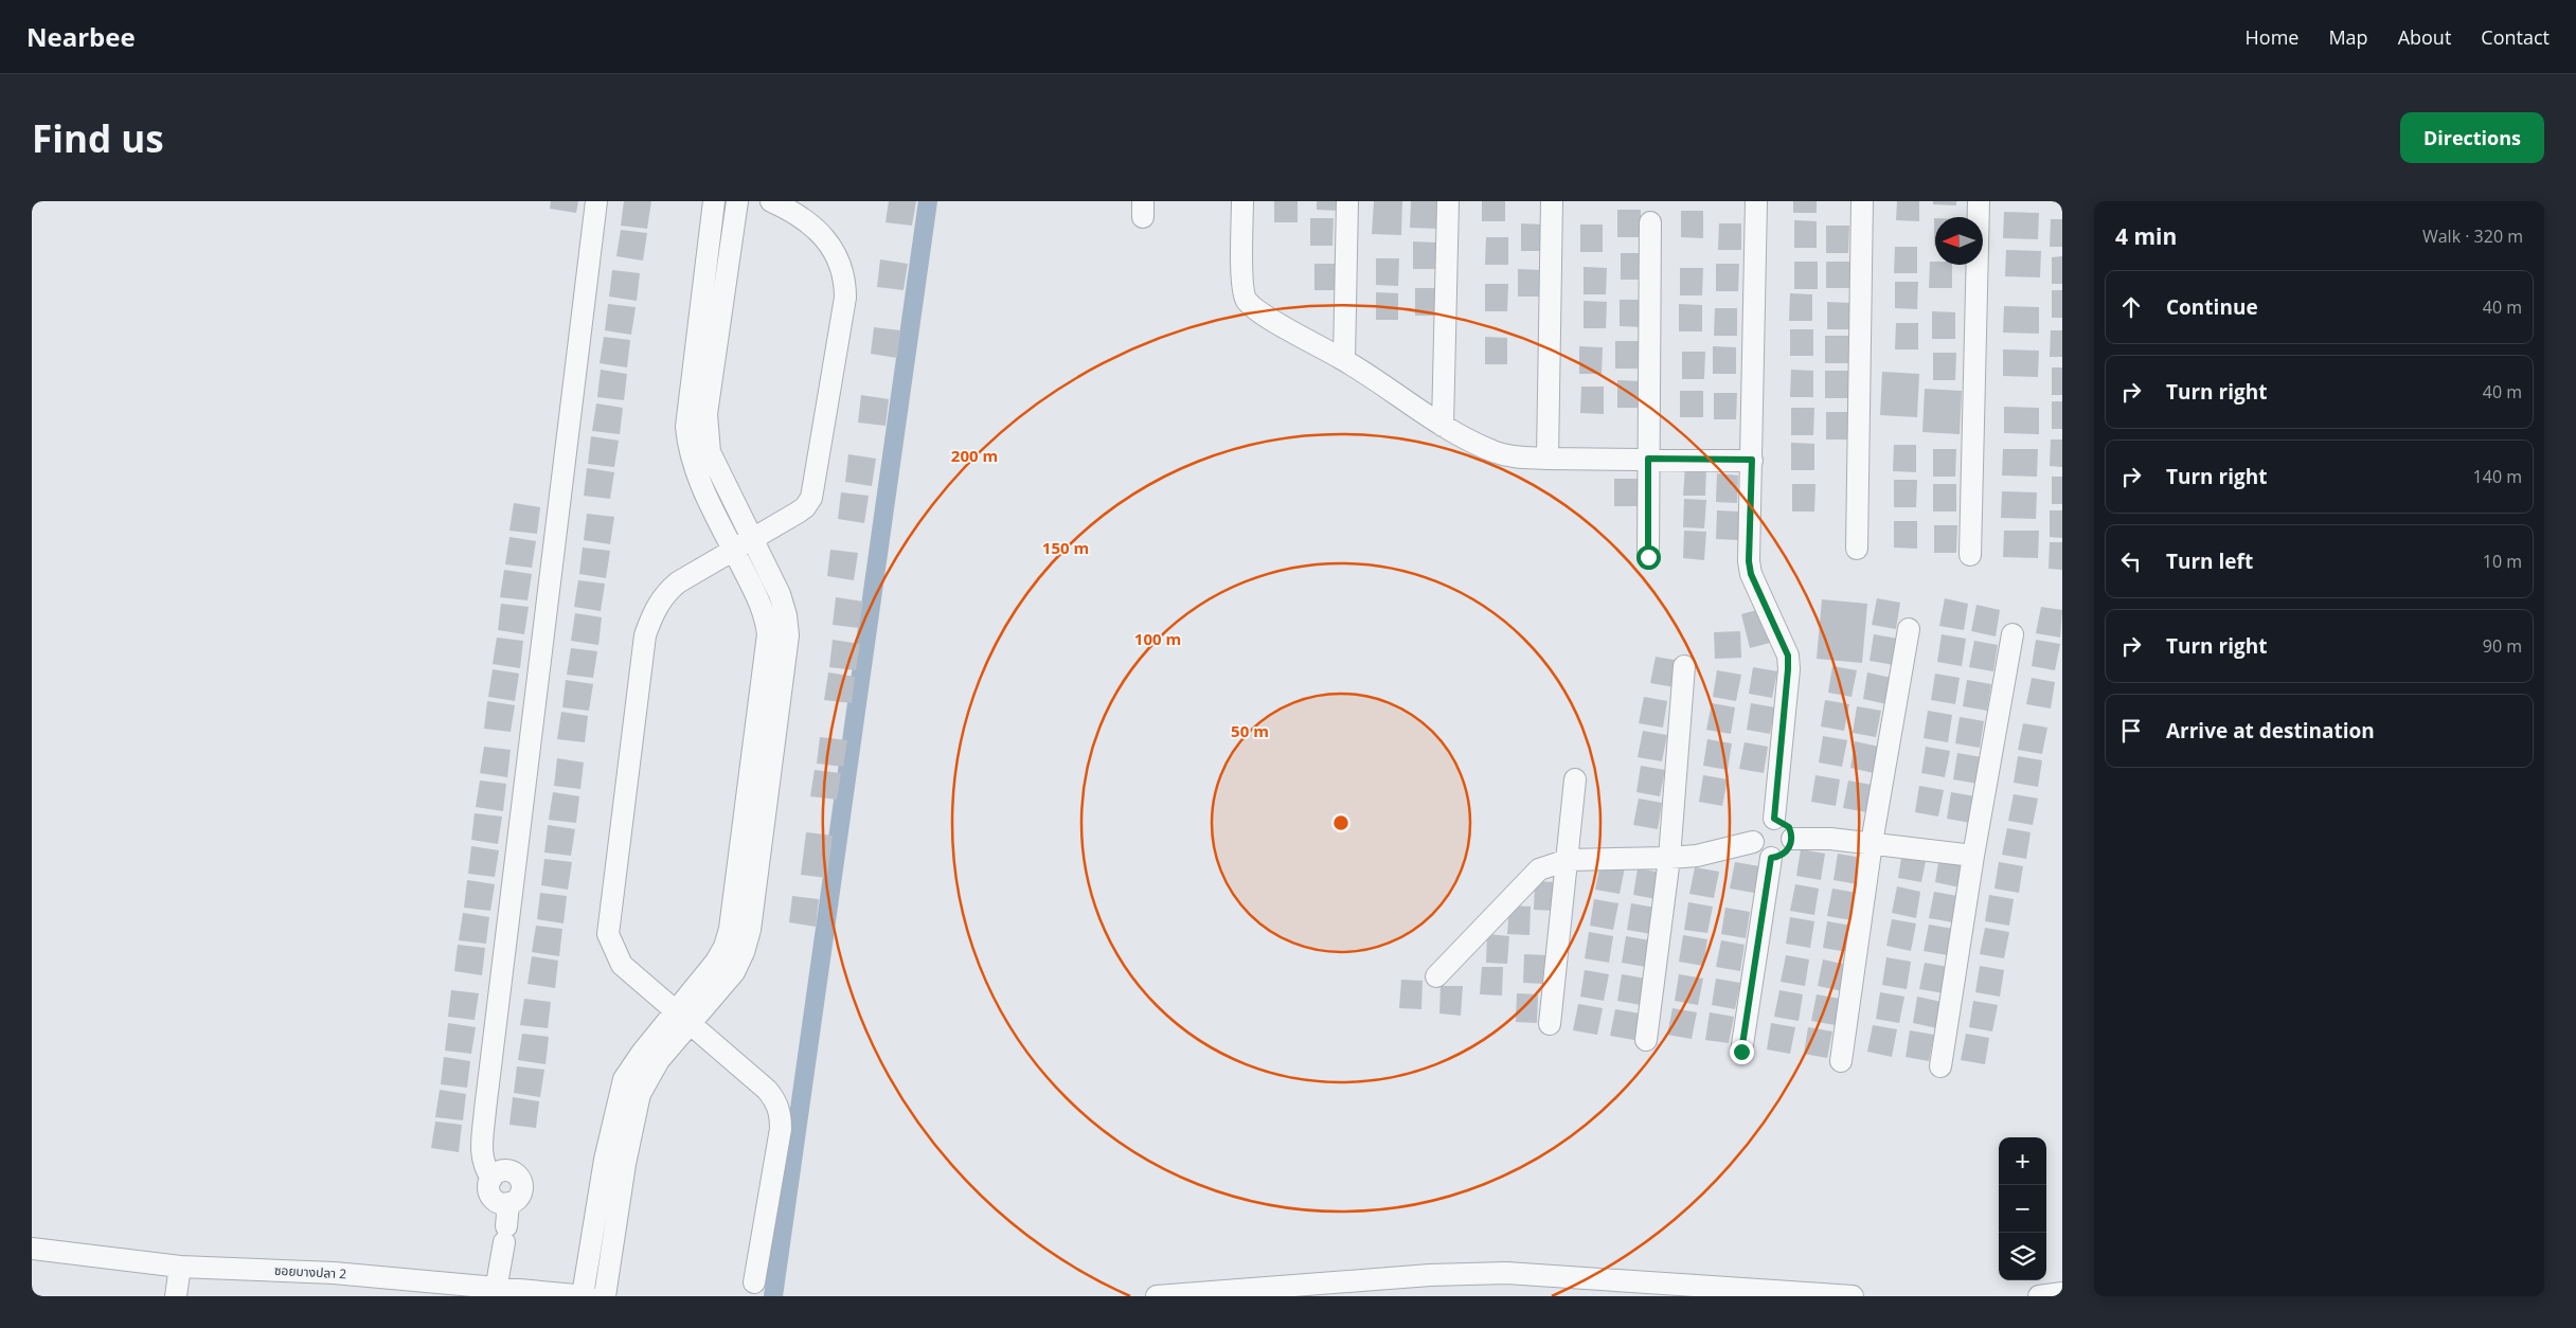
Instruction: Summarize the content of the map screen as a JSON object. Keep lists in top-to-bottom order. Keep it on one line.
{"streets":{"street":["ซอยบางปลา 2"]},"north":"left","page":{"header":"Nearbee","nav":["Home","Map","About","Contact"],"buttons":"Directions","title":"Find us","heading":["4 min","Walk · 320 m"],"list":[["Continue","40 m"],["Turn right","40 m"],["Turn right","140 m"],["Turn left","10 m"],["Turn right","90 m"],"Arrive at destination"],"map_buttons":["+","−"]},"rings":["200 m","150 m","100 m","50 m"]}
